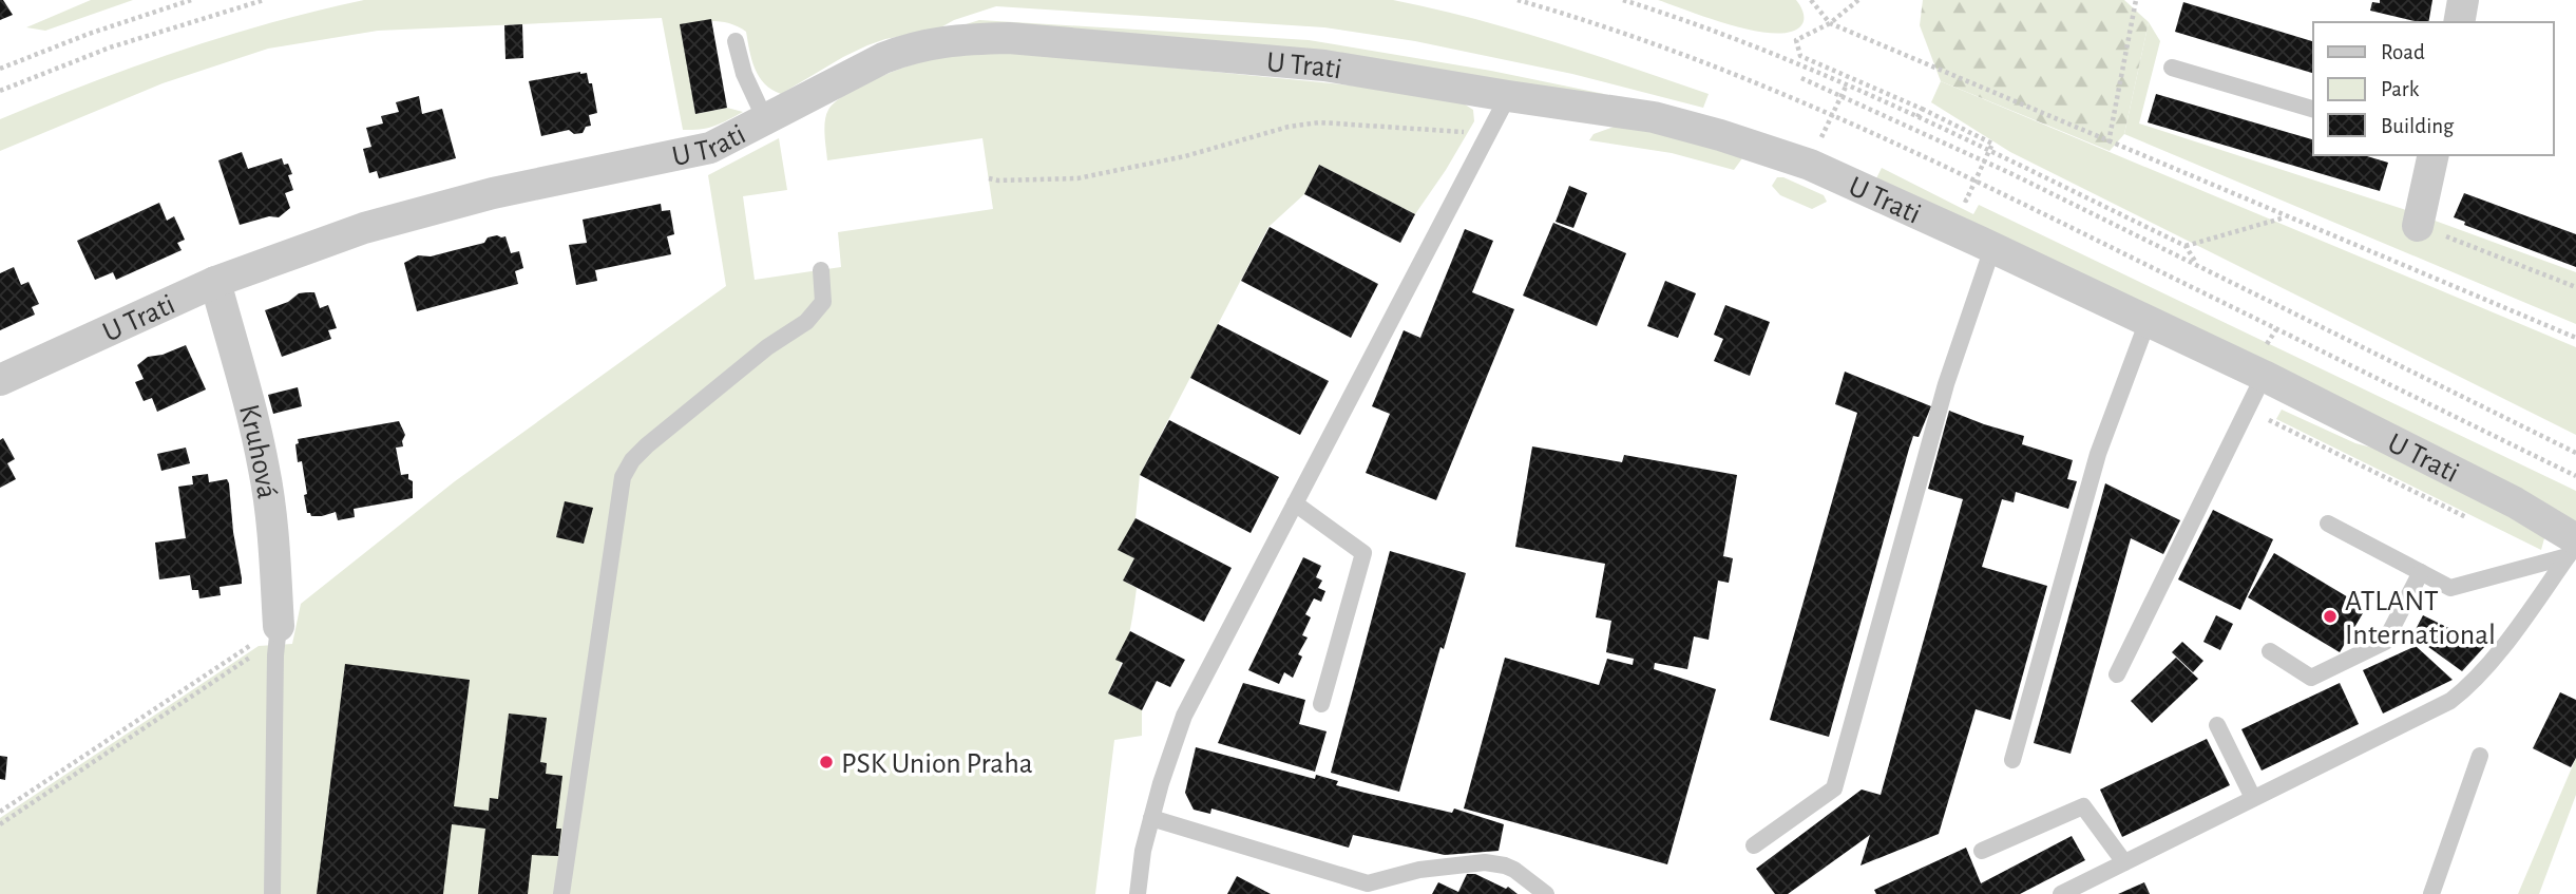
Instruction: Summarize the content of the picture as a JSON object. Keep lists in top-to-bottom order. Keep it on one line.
{"streets":{"street":["U Trati","Kruhová"]},"crossings":[["U Trati","Kruhová"]],"places":["ATLANT International","PSK Union Praha"],"legend":["Road","Park","Building"]}
